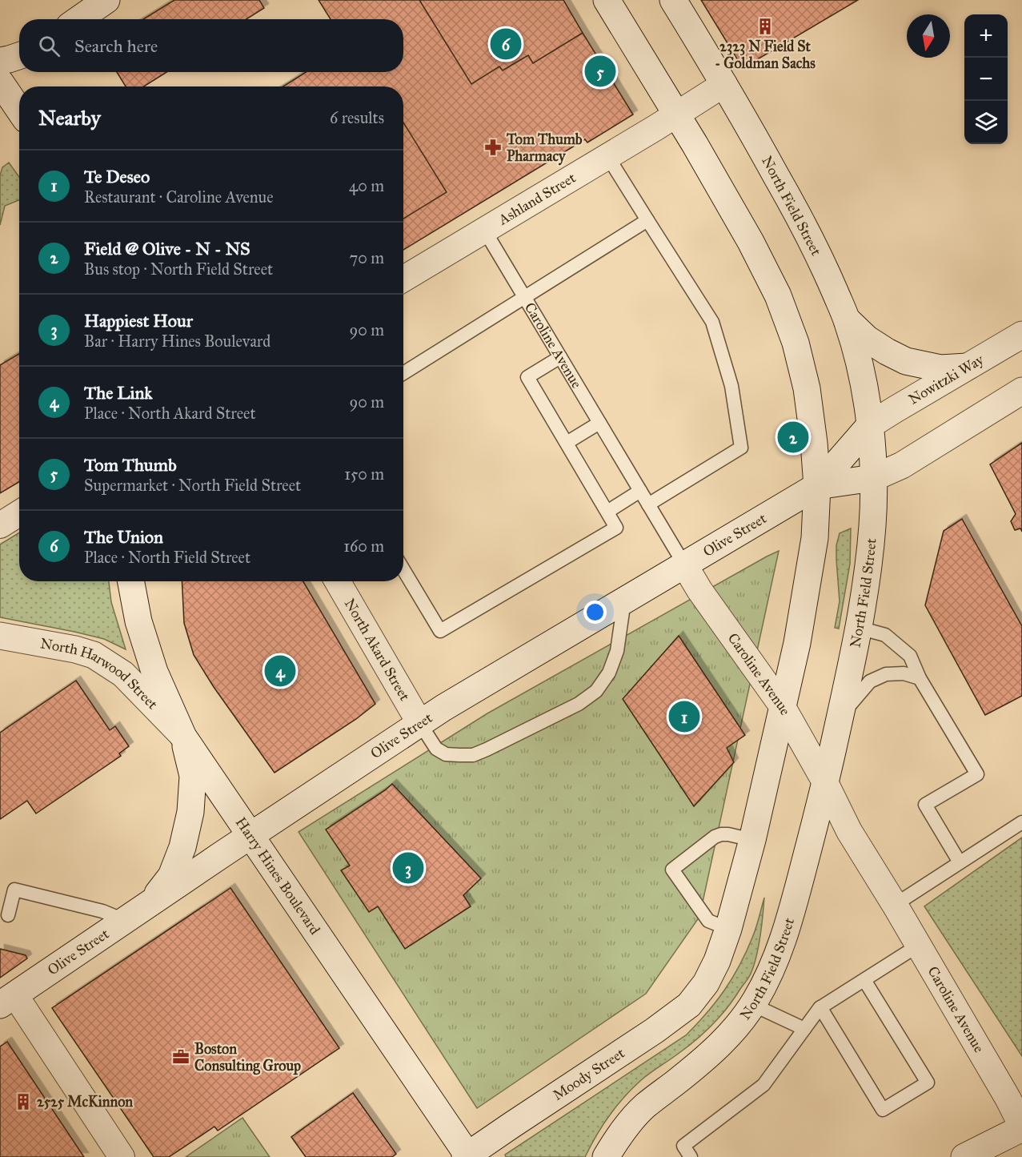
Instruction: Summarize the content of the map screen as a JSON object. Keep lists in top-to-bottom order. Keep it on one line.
{"streets":{"main road":["North Field Street","Nowitzki Way","Olive Street","North Harwood Street","Harry Hines Boulevard","Moody Street"],"street":["Ashland Street","Caroline Avenue","North Akard Street"]},"crossings":[["Ashland Street","North Field Street"],["Ashland Street","Caroline Avenue"],["North Field Street","Caroline Avenue"],["North Field Street","Nowitzki Way"],["North Field Street","Olive Street"],["Caroline Avenue","Olive Street"],["Nowitzki Way","Olive Street"],["Olive Street","North Akard Street"],["Olive Street","Harry Hines Boulevard"],["North Harwood Street","Harry Hines Boulevard"],["Harry Hines Boulevard","Moody Street"]],"places":{"building":["2323 N Field St - Goldman Sachs","2525 McKinnon"],"pharmacy":["Tom Thumb Pharmacy"],"office":["Boston Consulting Group"]},"north":"bottom","page":{"map_buttons":["+","−"],"search":"Search here","pins":["6","5","2","4","1","3"],"heading":["Nearby","6 results"],"list":[{"mark":"1","name":"Te Deseo","note":"Restaurant · Caroline Avenue","value":"40 m"},{"mark":"2","name":"Field @ Olive - N - NS","note":"Bus stop · North Field Street","value":"70 m"},{"mark":"3","name":"Happiest Hour","note":"Bar · Harry Hines Boulevard","value":"90 m"},{"mark":"4","name":"The Link","note":"Place · North Akard Street","value":"90 m"},{"mark":"5","name":"Tom Thumb","note":"Supermarket · North Field Street","value":"150 m"},{"mark":"6","name":"The Union","note":"Place · North Field Street","value":"160 m"}]}}
